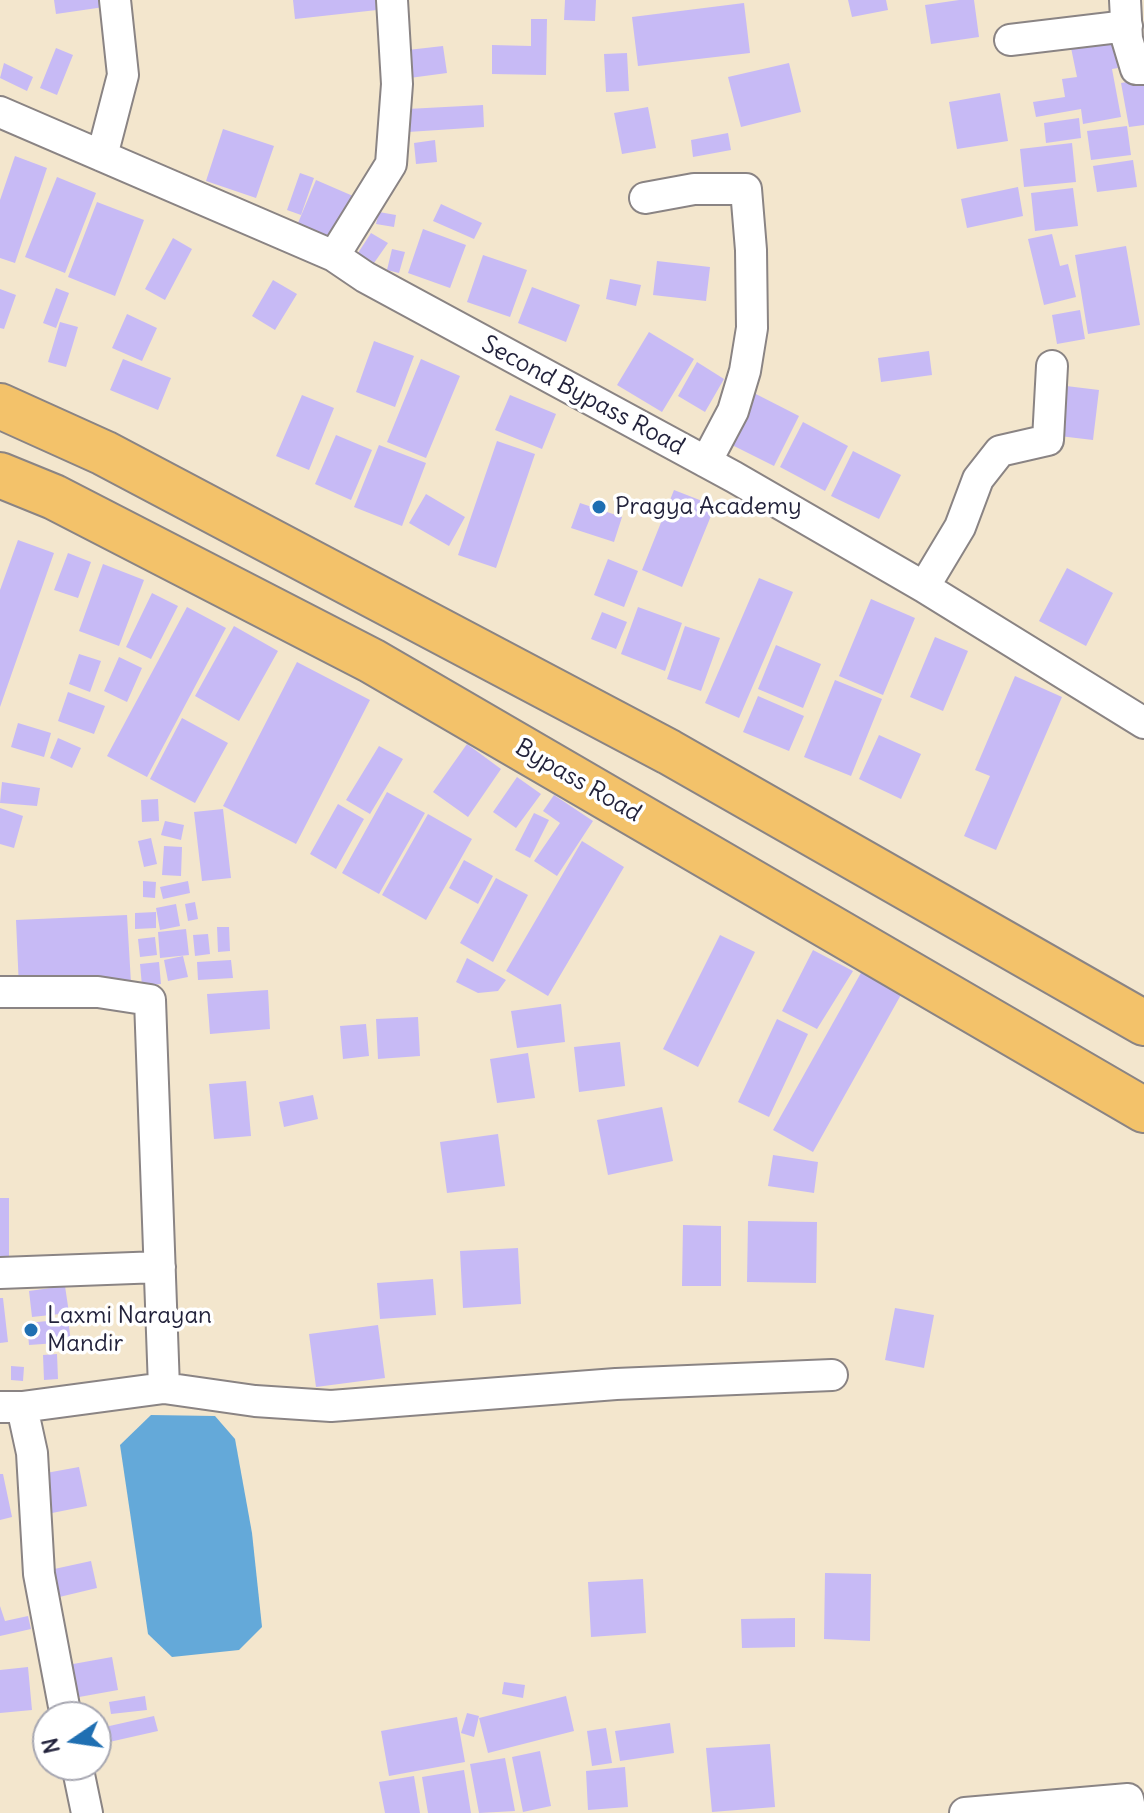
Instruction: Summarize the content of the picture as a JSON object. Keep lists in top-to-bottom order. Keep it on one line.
{"streets":{"main road":["Bypass Road"],"street":["Second Bypass Road"]},"places":["Pragya Academy","Laxmi Narayan Mandir"],"north":"left"}
